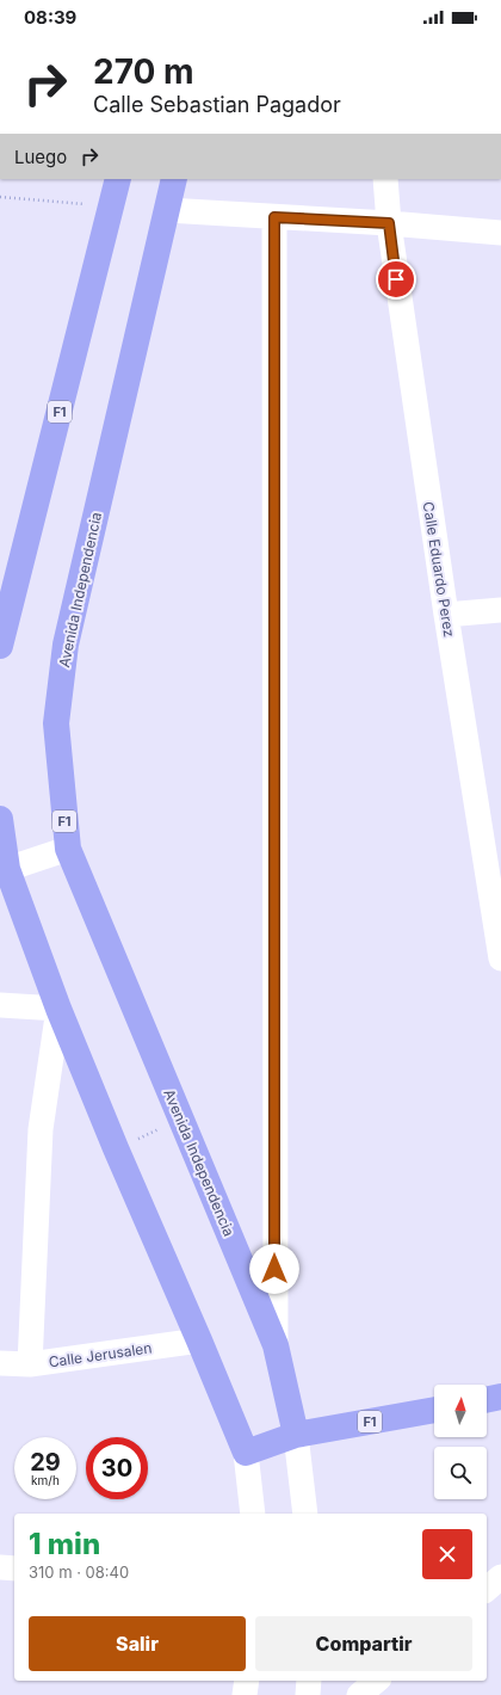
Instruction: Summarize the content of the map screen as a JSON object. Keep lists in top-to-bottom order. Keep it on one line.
{"streets":{"highway":["F1","Avenida Independencia"],"street":["Calle Eduardo Perez","Calle Jerusalen"]},"crossings":[["F1","Avenida Independencia"]],"north":"top","page":{"status":"08:39","turn":["270 m","Calle Sebastian Pagador"],"then":"Luego","speed":"29 km/h","limit":"30","heading":["1 min","310 m · 08:40"],"buttons":["Salir","Compartir"]}}
